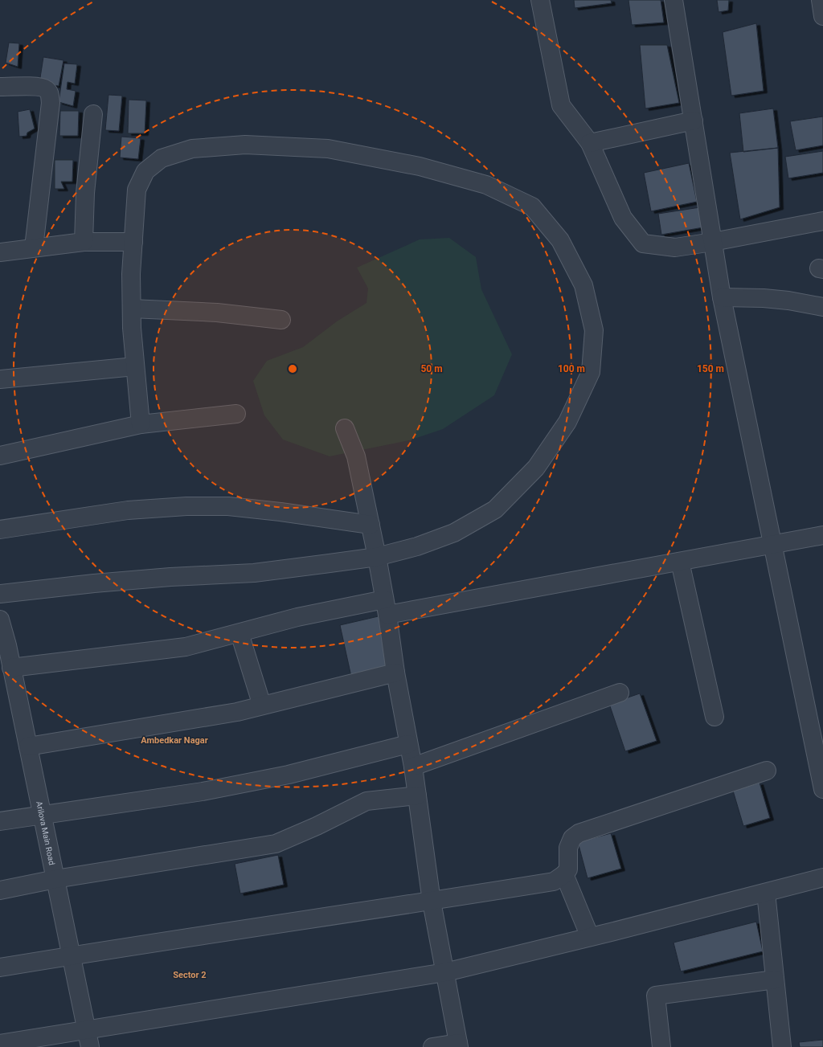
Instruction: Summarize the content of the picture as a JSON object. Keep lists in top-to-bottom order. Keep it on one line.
{"streets":{"street":["Arilova Main Road"]},"districts":["Ambedkar Nagar","Sector 2"],"rings":["50 m","100 m","150 m"]}
